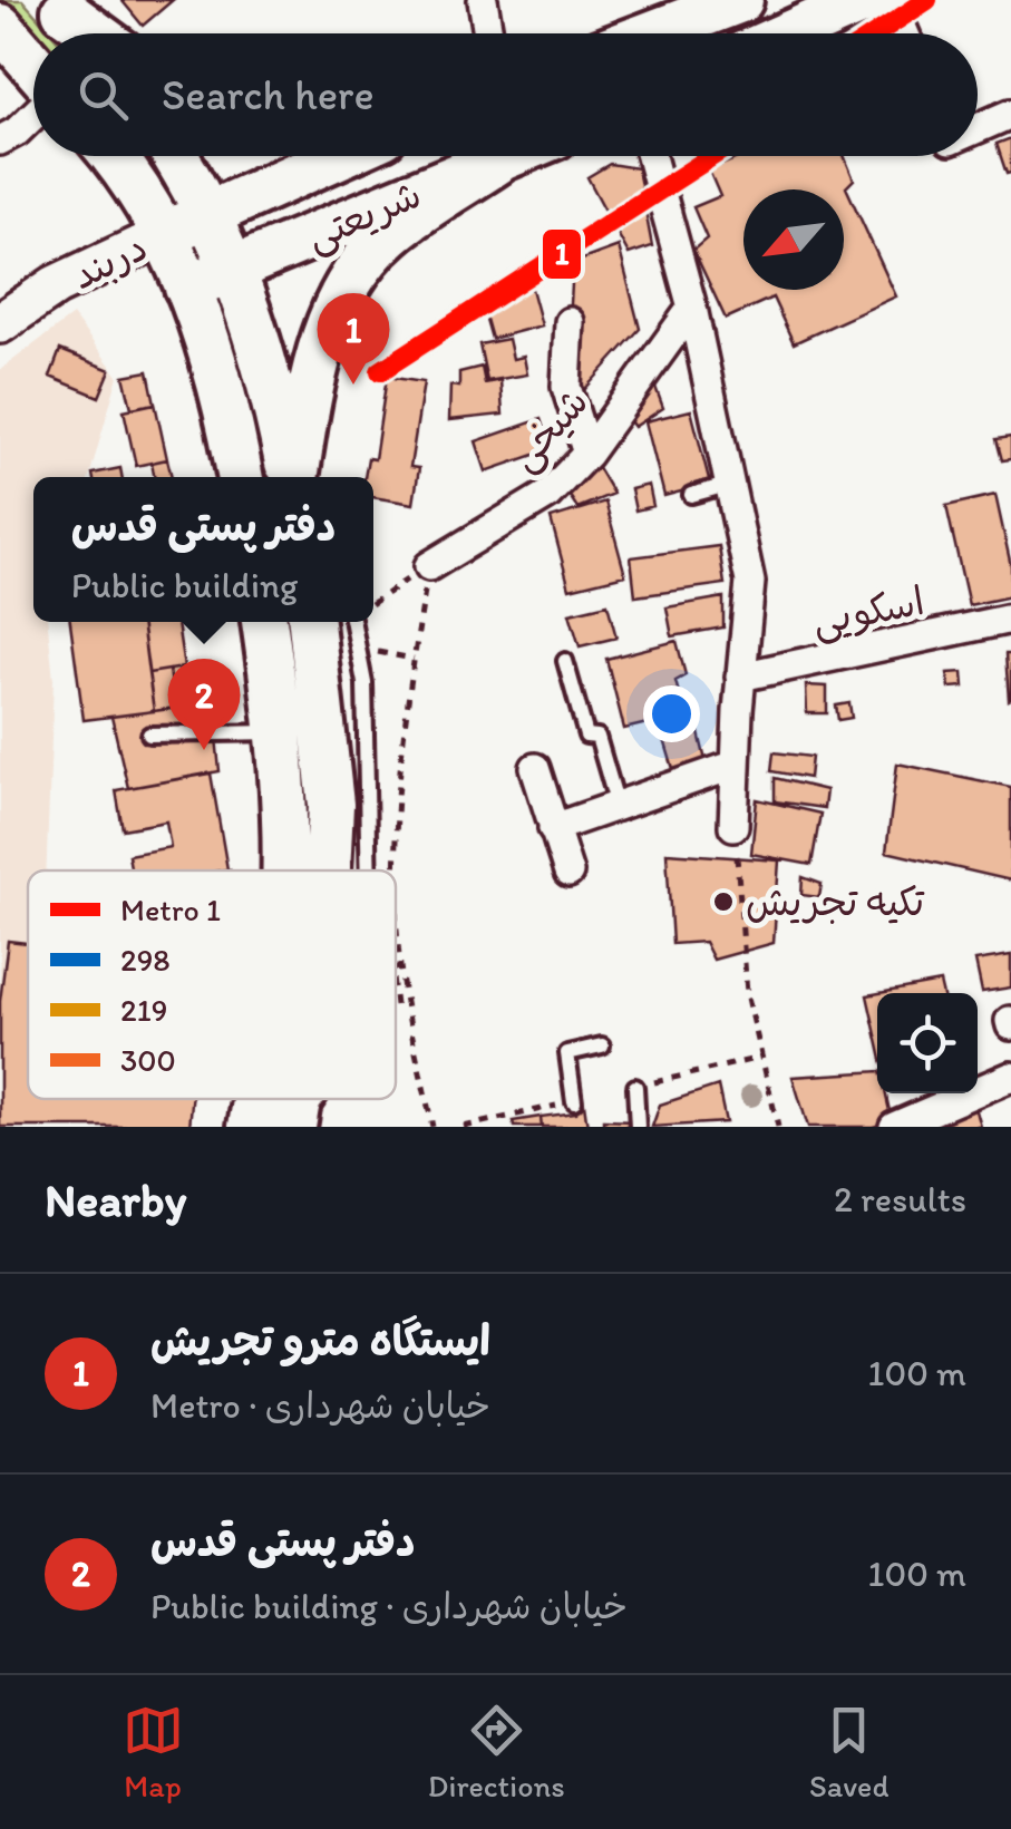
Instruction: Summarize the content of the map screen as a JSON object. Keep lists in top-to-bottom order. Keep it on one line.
{"streets":{"main road":["شریعتی","دربند"],"street":["شیخی","اسکویی"]},"crossings":[["شریعتی","دربند"]],"places":["تکیه تجریش"],"lines":["metro line 1"],"legend":["Metro 1","298","219","300"],"north":"bottom left","page":{"search":"Search here","pins":["1","2"],"popup":["دفتر پستی قدس","Public building"],"heading":["Nearby","2 results"],"list":[{"mark":"1","name":"ایستگاه مترو تجریش","note":"Metro · خیابان شهرداری","value":"100 m"},{"mark":"2","name":"دفتر پستی قدس","note":"Public building · خیابان شهرداری","value":"100 m"}],"nav":["Map","Directions","Saved"]}}
